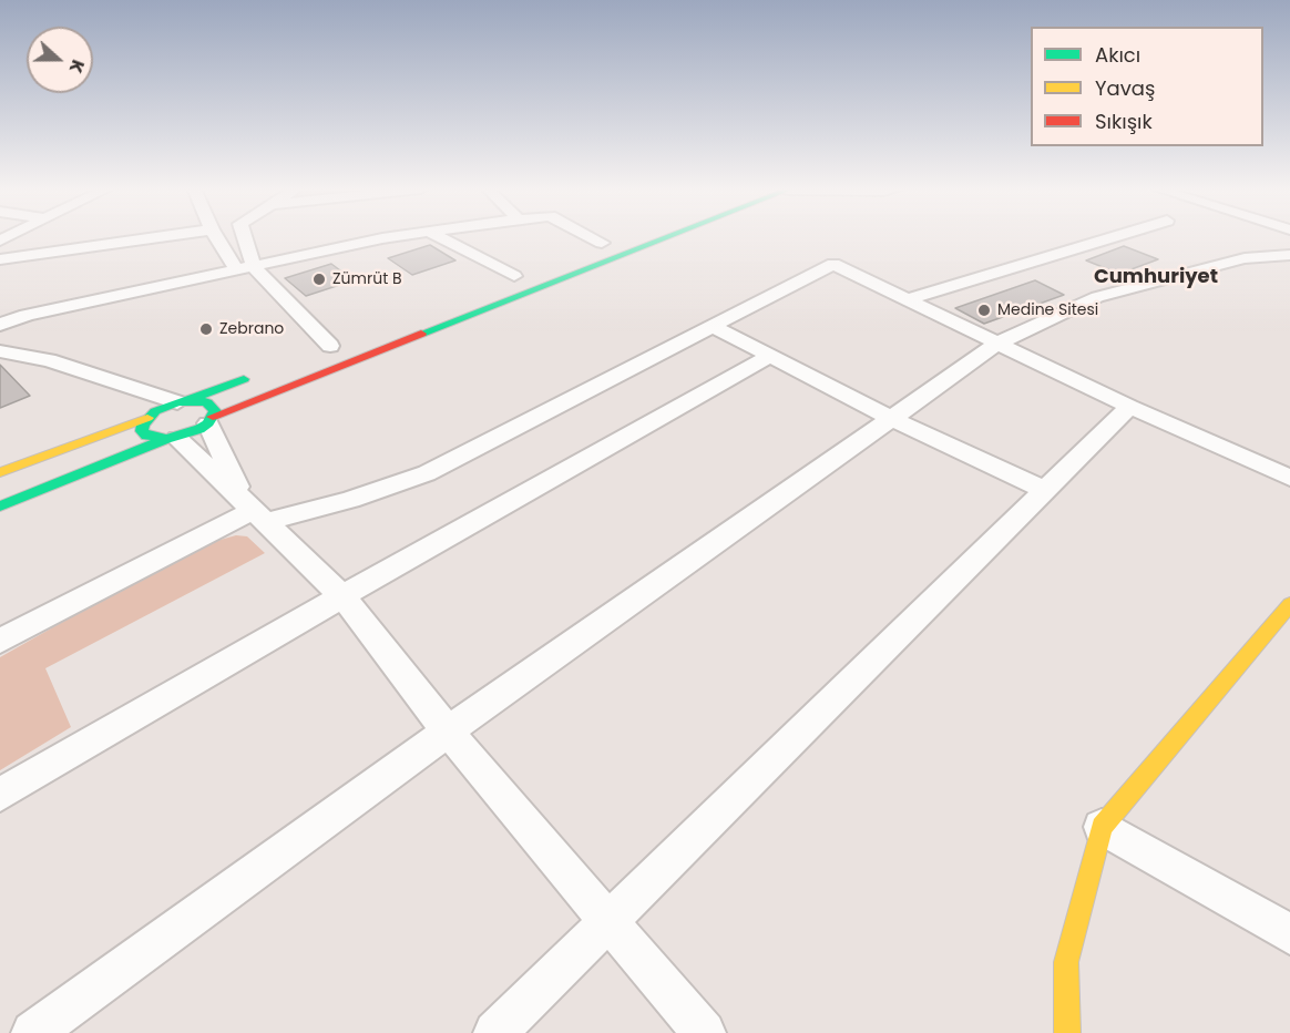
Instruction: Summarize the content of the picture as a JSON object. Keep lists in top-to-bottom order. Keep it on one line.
{"districts":["Cumhuriyet"],"places":["Zümrüt B","Medine Sitesi","Zebrano"],"legend":["Akıcı","Yavaş","Sıkışık"],"north":"right"}
